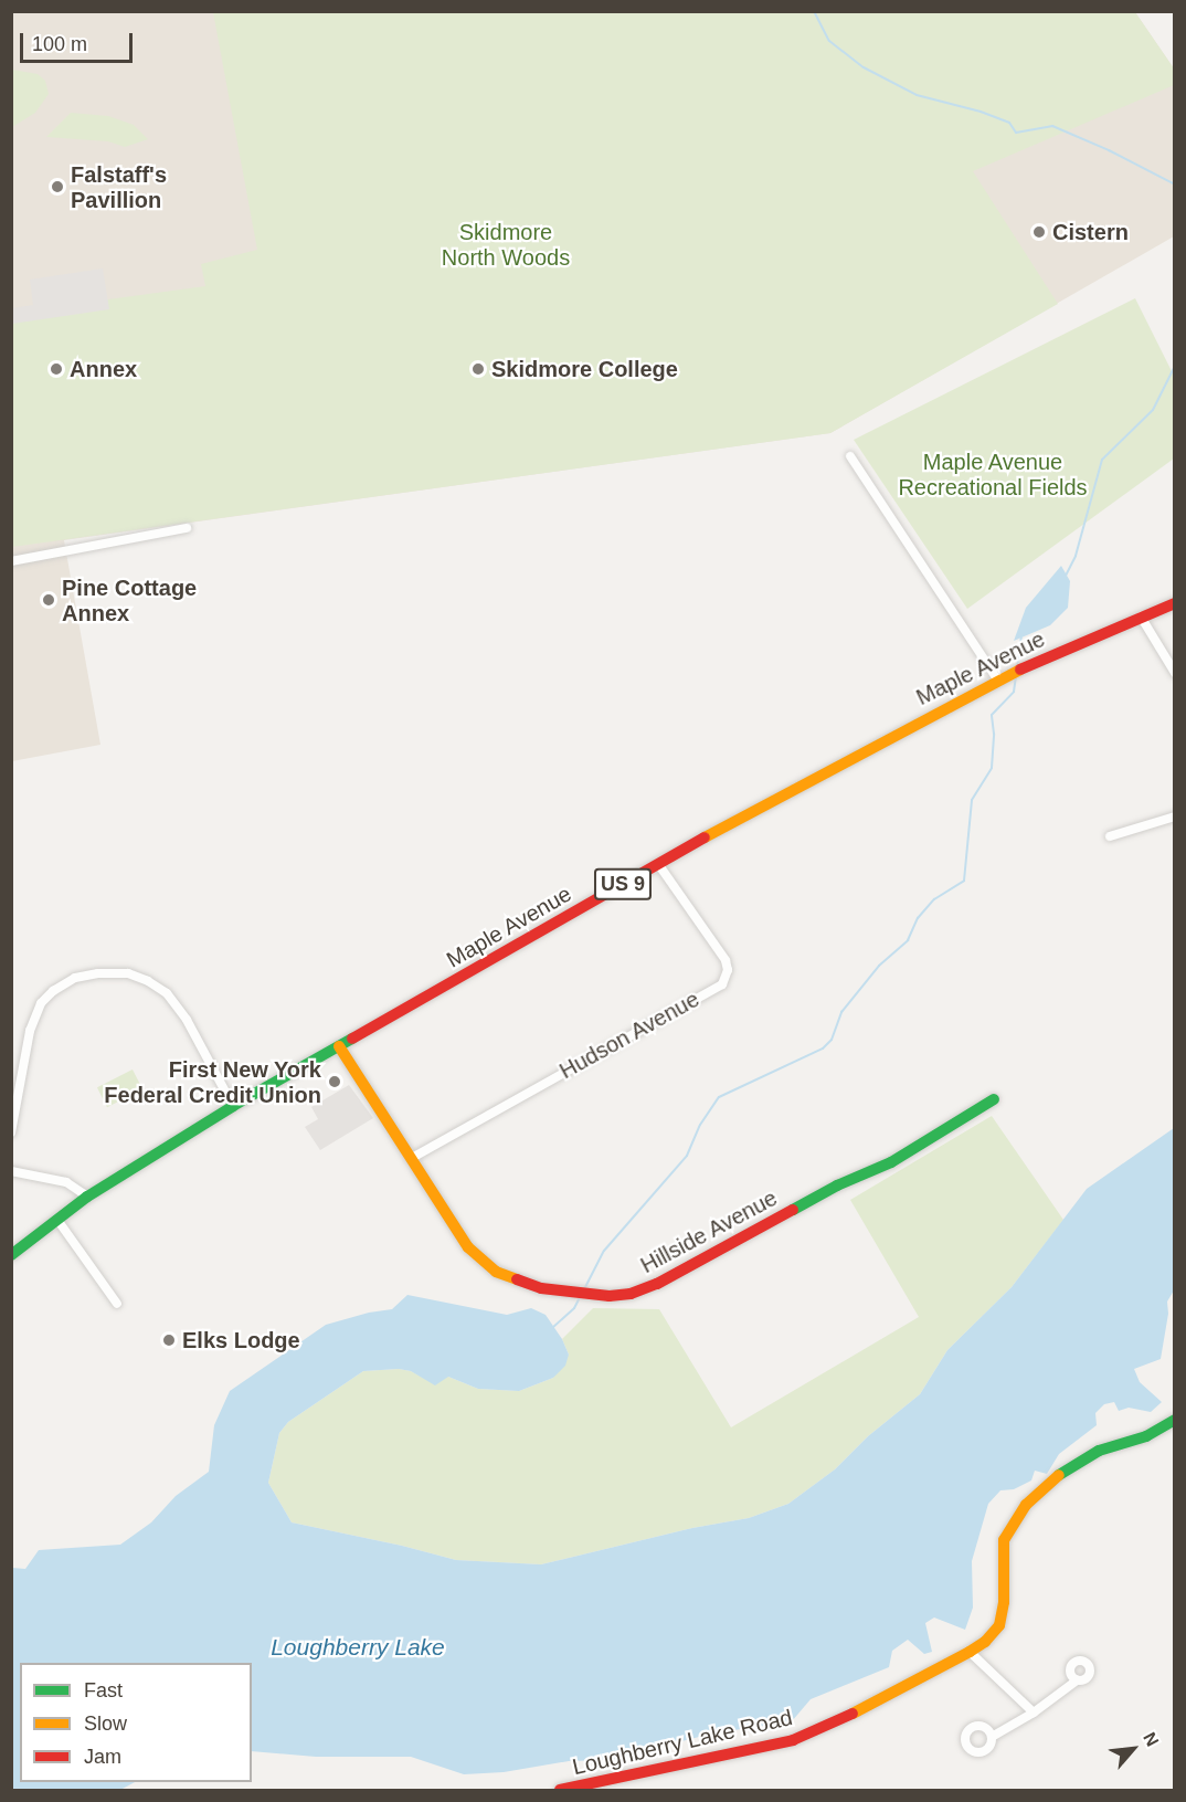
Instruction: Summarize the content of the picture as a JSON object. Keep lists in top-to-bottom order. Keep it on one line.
{"streets":{"street":["Maple Avenue","US 9","Hudson Avenue","Hillside Avenue","Loughberry Lake Road"]},"crossings":[["Maple Avenue","US 9"],["Maple Avenue","Hudson Avenue"],["Maple Avenue","Hillside Avenue"],["Hudson Avenue","Hillside Avenue"]],"water":["Loughberry Lake"],"parks":["Skidmore North Woods","Maple Avenue Recreational Fields"],"places":["Falstaff's Pavillion","Cistern","Annex","Skidmore College","Pine Cottage Annex","First New York Federal Credit Union","Elks Lodge"],"legend":["Fast","Slow","Jam"],"scale_bar":"100 m","north":"top right"}
